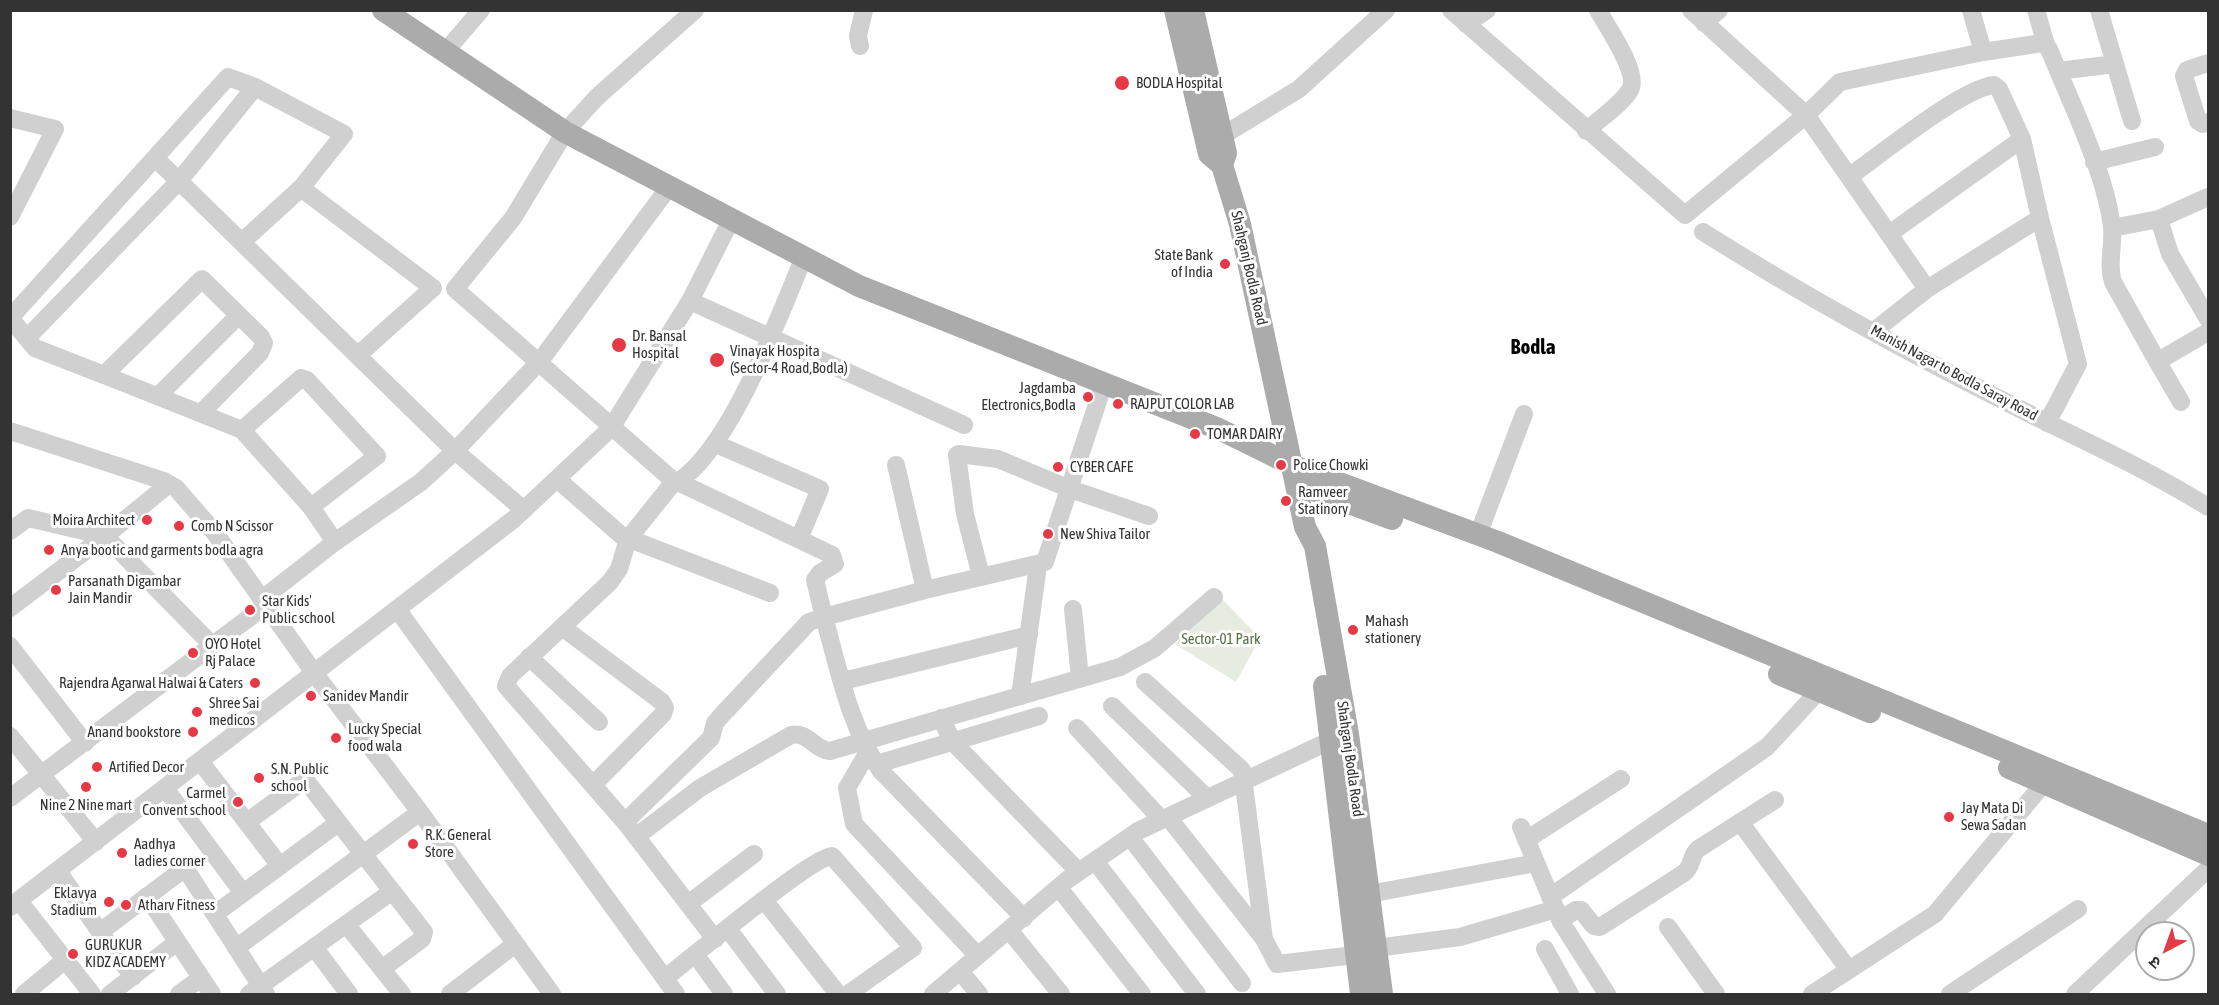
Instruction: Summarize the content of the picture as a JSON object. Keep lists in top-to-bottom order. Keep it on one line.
{"streets":{"main road":["Shahganj Bodla Road"],"street":["Manish Nagar to Bodla Saray Road"]},"districts":["Bodla"],"parks":["Sector-01 Park"],"places":["BODLA Hospital","State Bank of India","Dr. Bansal Hospital","Vinayak Hospita (Sector-4 Road,Bodla)","Jagdamba Electronics,Bodla","RAJPUT COLOR LAB","TOMAR DAIRY","Police Chowki","CYBER CAFE","Ramveer Statinory","Moira Architect","Comb N Scissor","New Shiva Tailor","Anya bootic and garments bodla agra","Parsanath Digambar Jain Mandir","Star Kids' Public school","Mahash stationery","OYO Hotel Rj Palace","Rajendra Agarwal Halwai & Caters","Sanidev Mandir","Shree Sai medicos","Anand bookstore","Lucky Special food wala","Artified Decor","S.N. Public school","Nine 2 Nine mart","Carmel Convent school","Jay Mata Di Sewa Sadan","R.K. General Store","Aadhya ladies corner","Eklavya Stadium","Atharv Fitness","GURUKUR KIDZ ACADEMY"],"north":"bottom left"}
